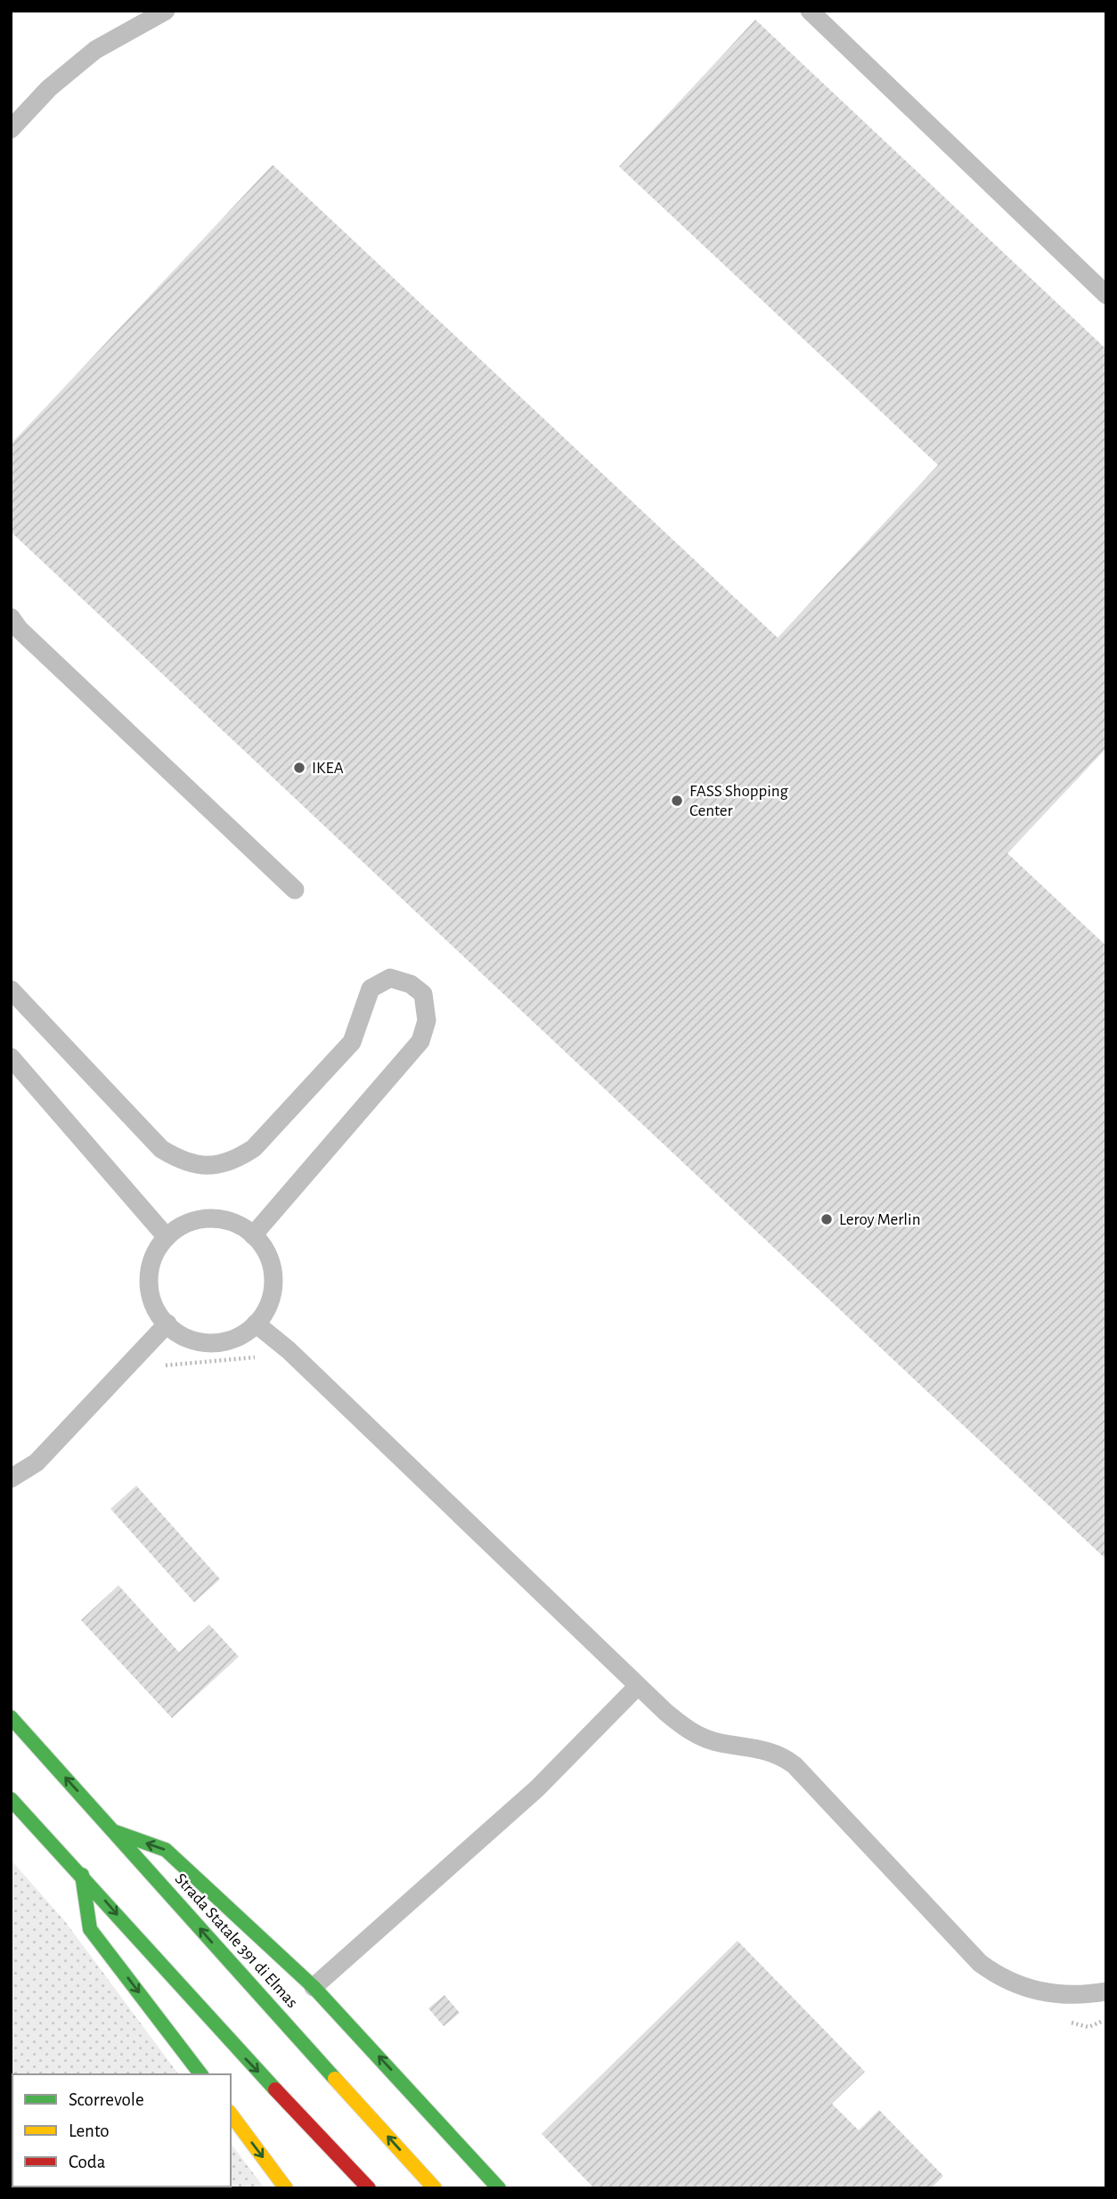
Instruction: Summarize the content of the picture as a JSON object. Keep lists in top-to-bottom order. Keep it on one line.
{"streets":{"highway":["Strada Statale 391 di Elmas"]},"places":["IKEA","FASS Shopping Center","Leroy Merlin"],"legend":["Scorrevole","Lento","Coda"]}
